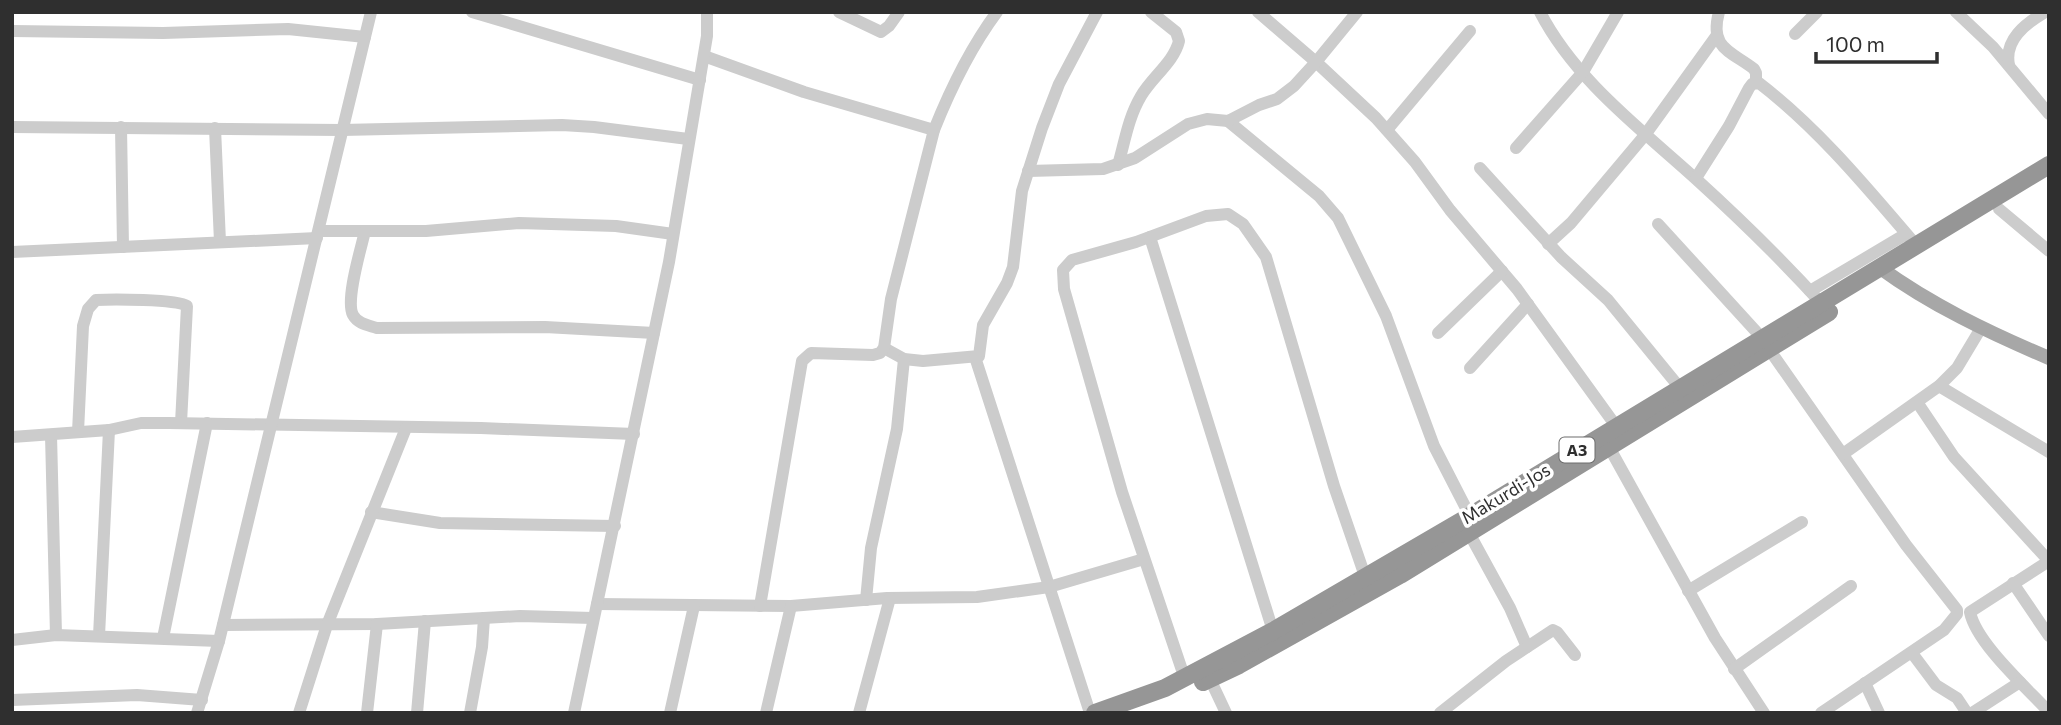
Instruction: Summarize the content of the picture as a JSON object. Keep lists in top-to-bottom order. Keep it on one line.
{"streets":{"highway":["A3","Makurdi-Jos"]},"scale_bar":"100 m"}
